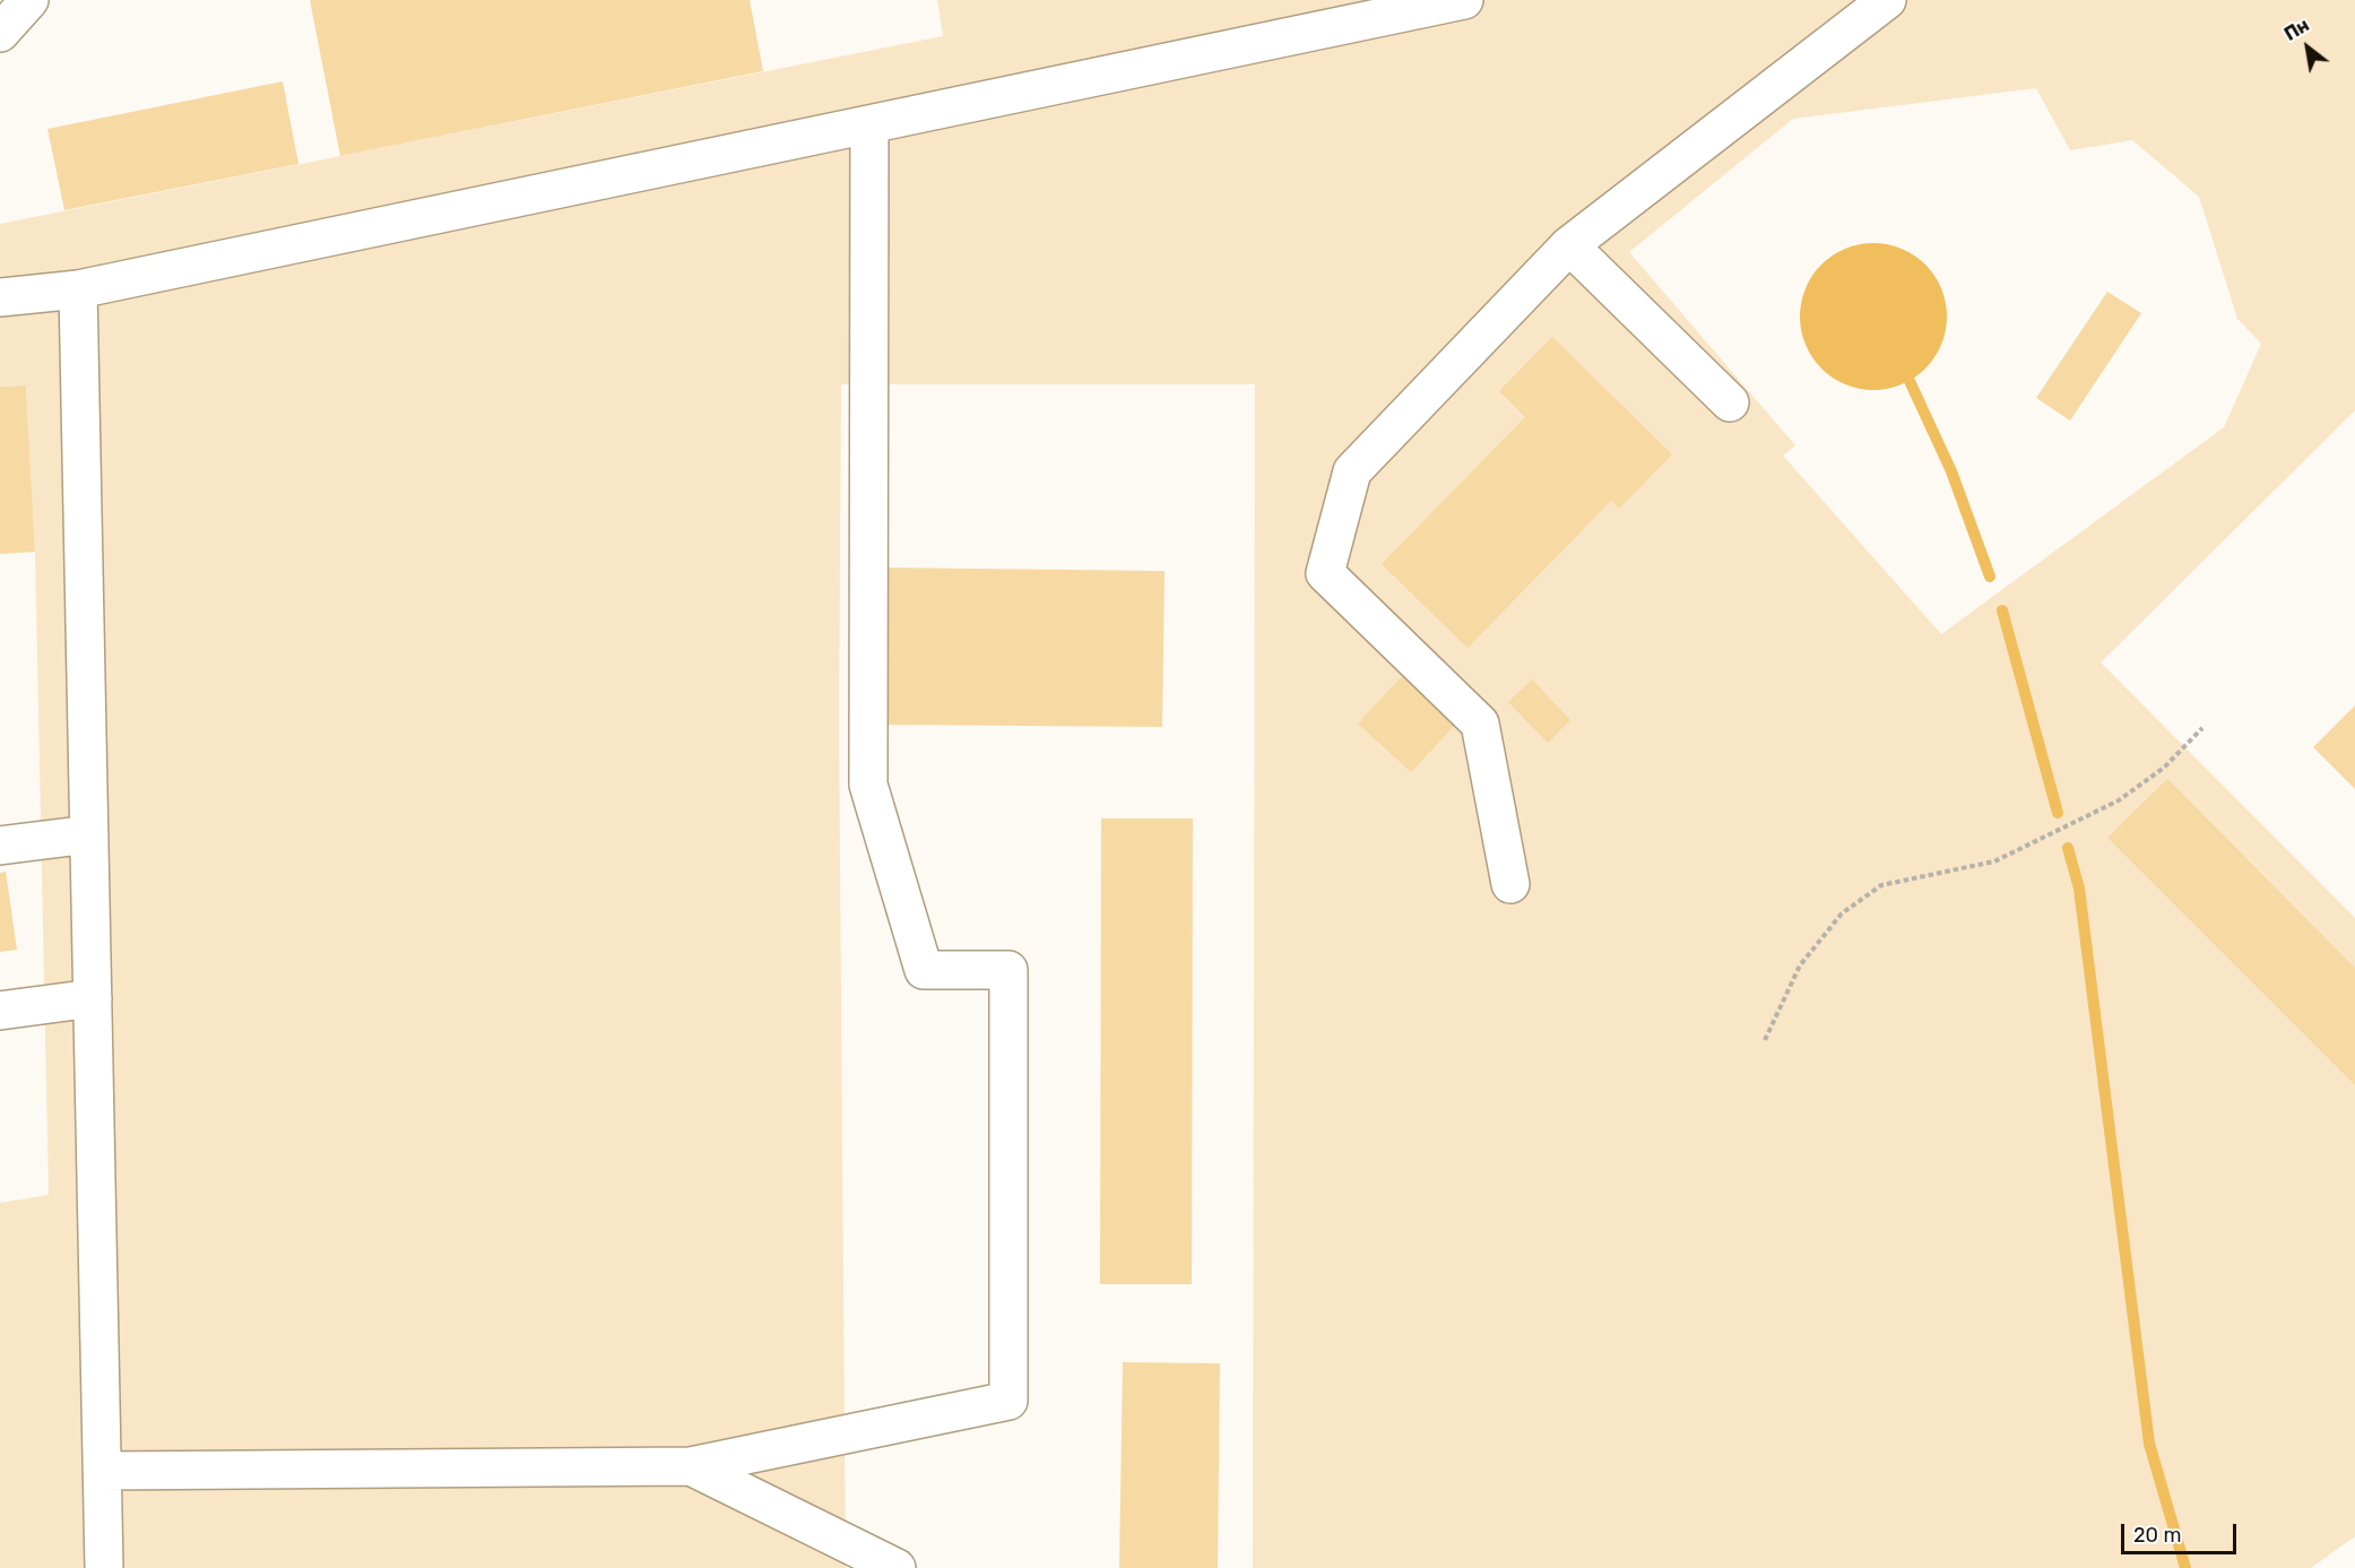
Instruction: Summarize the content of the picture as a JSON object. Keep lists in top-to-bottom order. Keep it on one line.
{"scale_bar":"20 m","north":"top left"}
